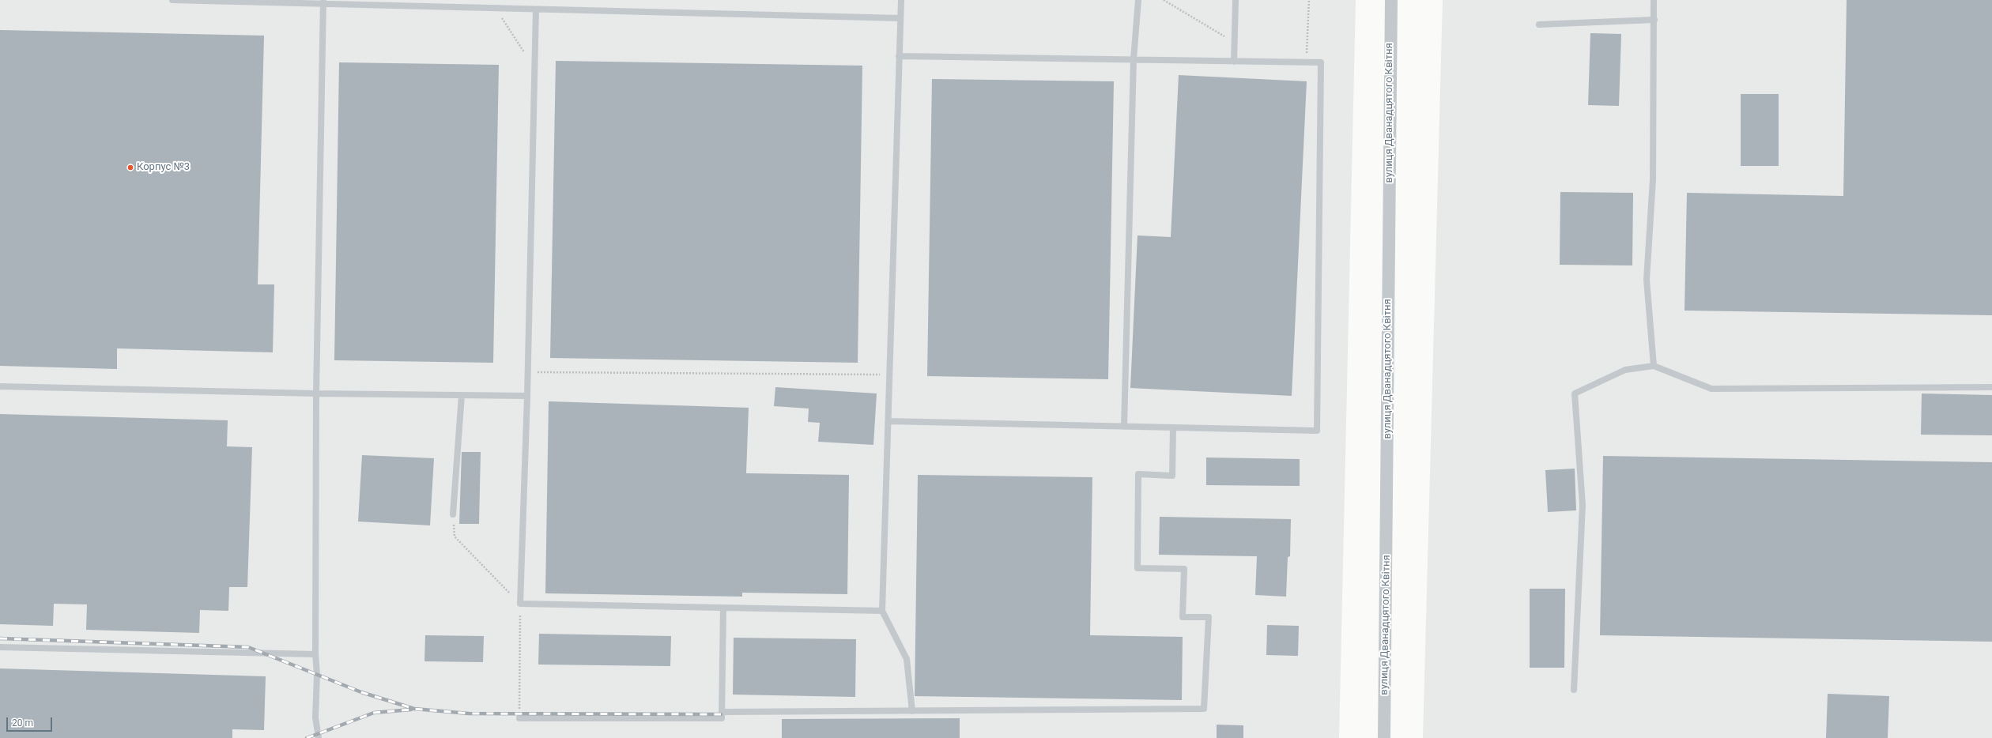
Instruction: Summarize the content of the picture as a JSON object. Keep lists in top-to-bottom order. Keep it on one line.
{"streets":{"street":["вулиця Дванадцятого Квітня"]},"places":["Корпус №3"],"scale_bar":"20 m"}
